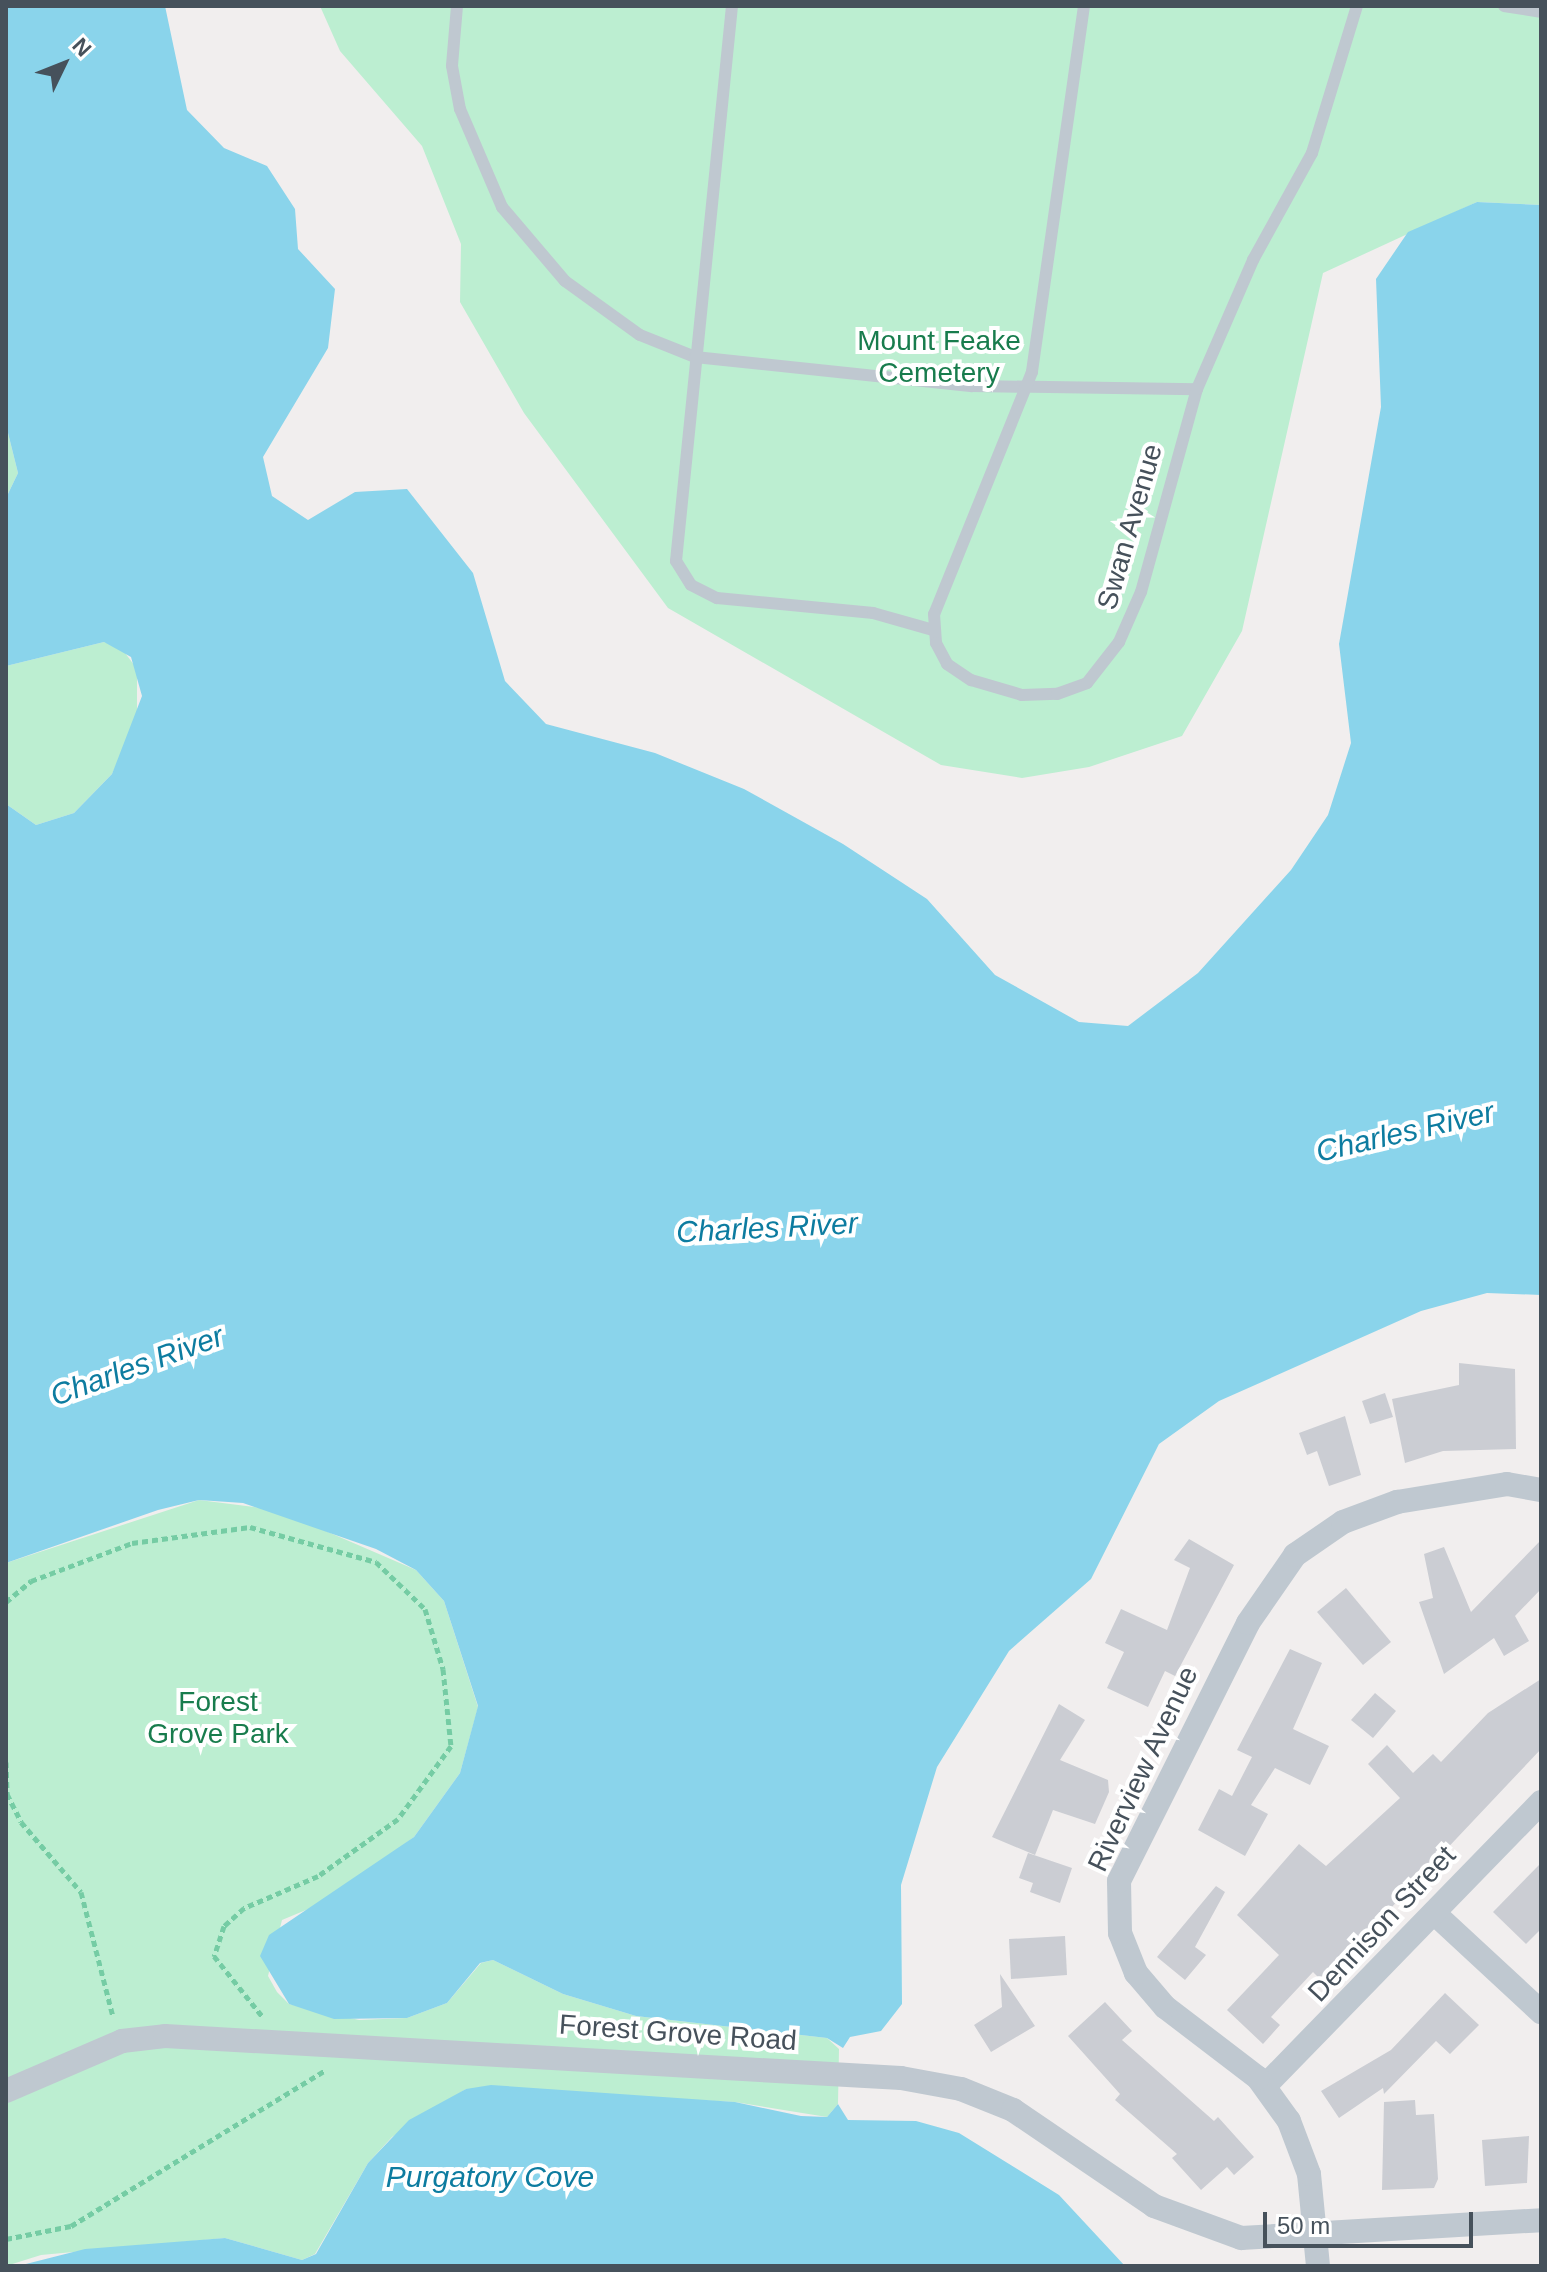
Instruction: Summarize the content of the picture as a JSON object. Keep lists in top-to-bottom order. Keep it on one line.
{"streets":{"street":["Riverview Avenue","Dennison Street","Forest Grove Road"],"lane":["Swan Avenue"]},"crossings":[["Riverview Avenue","Dennison Street"],["Riverview Avenue","Forest Grove Road"]],"water":["Charles River","Purgatory Cove"],"parks":["Mount Feake Cemetery","Forest Grove Park"],"scale_bar":"50 m","north":"top right"}
